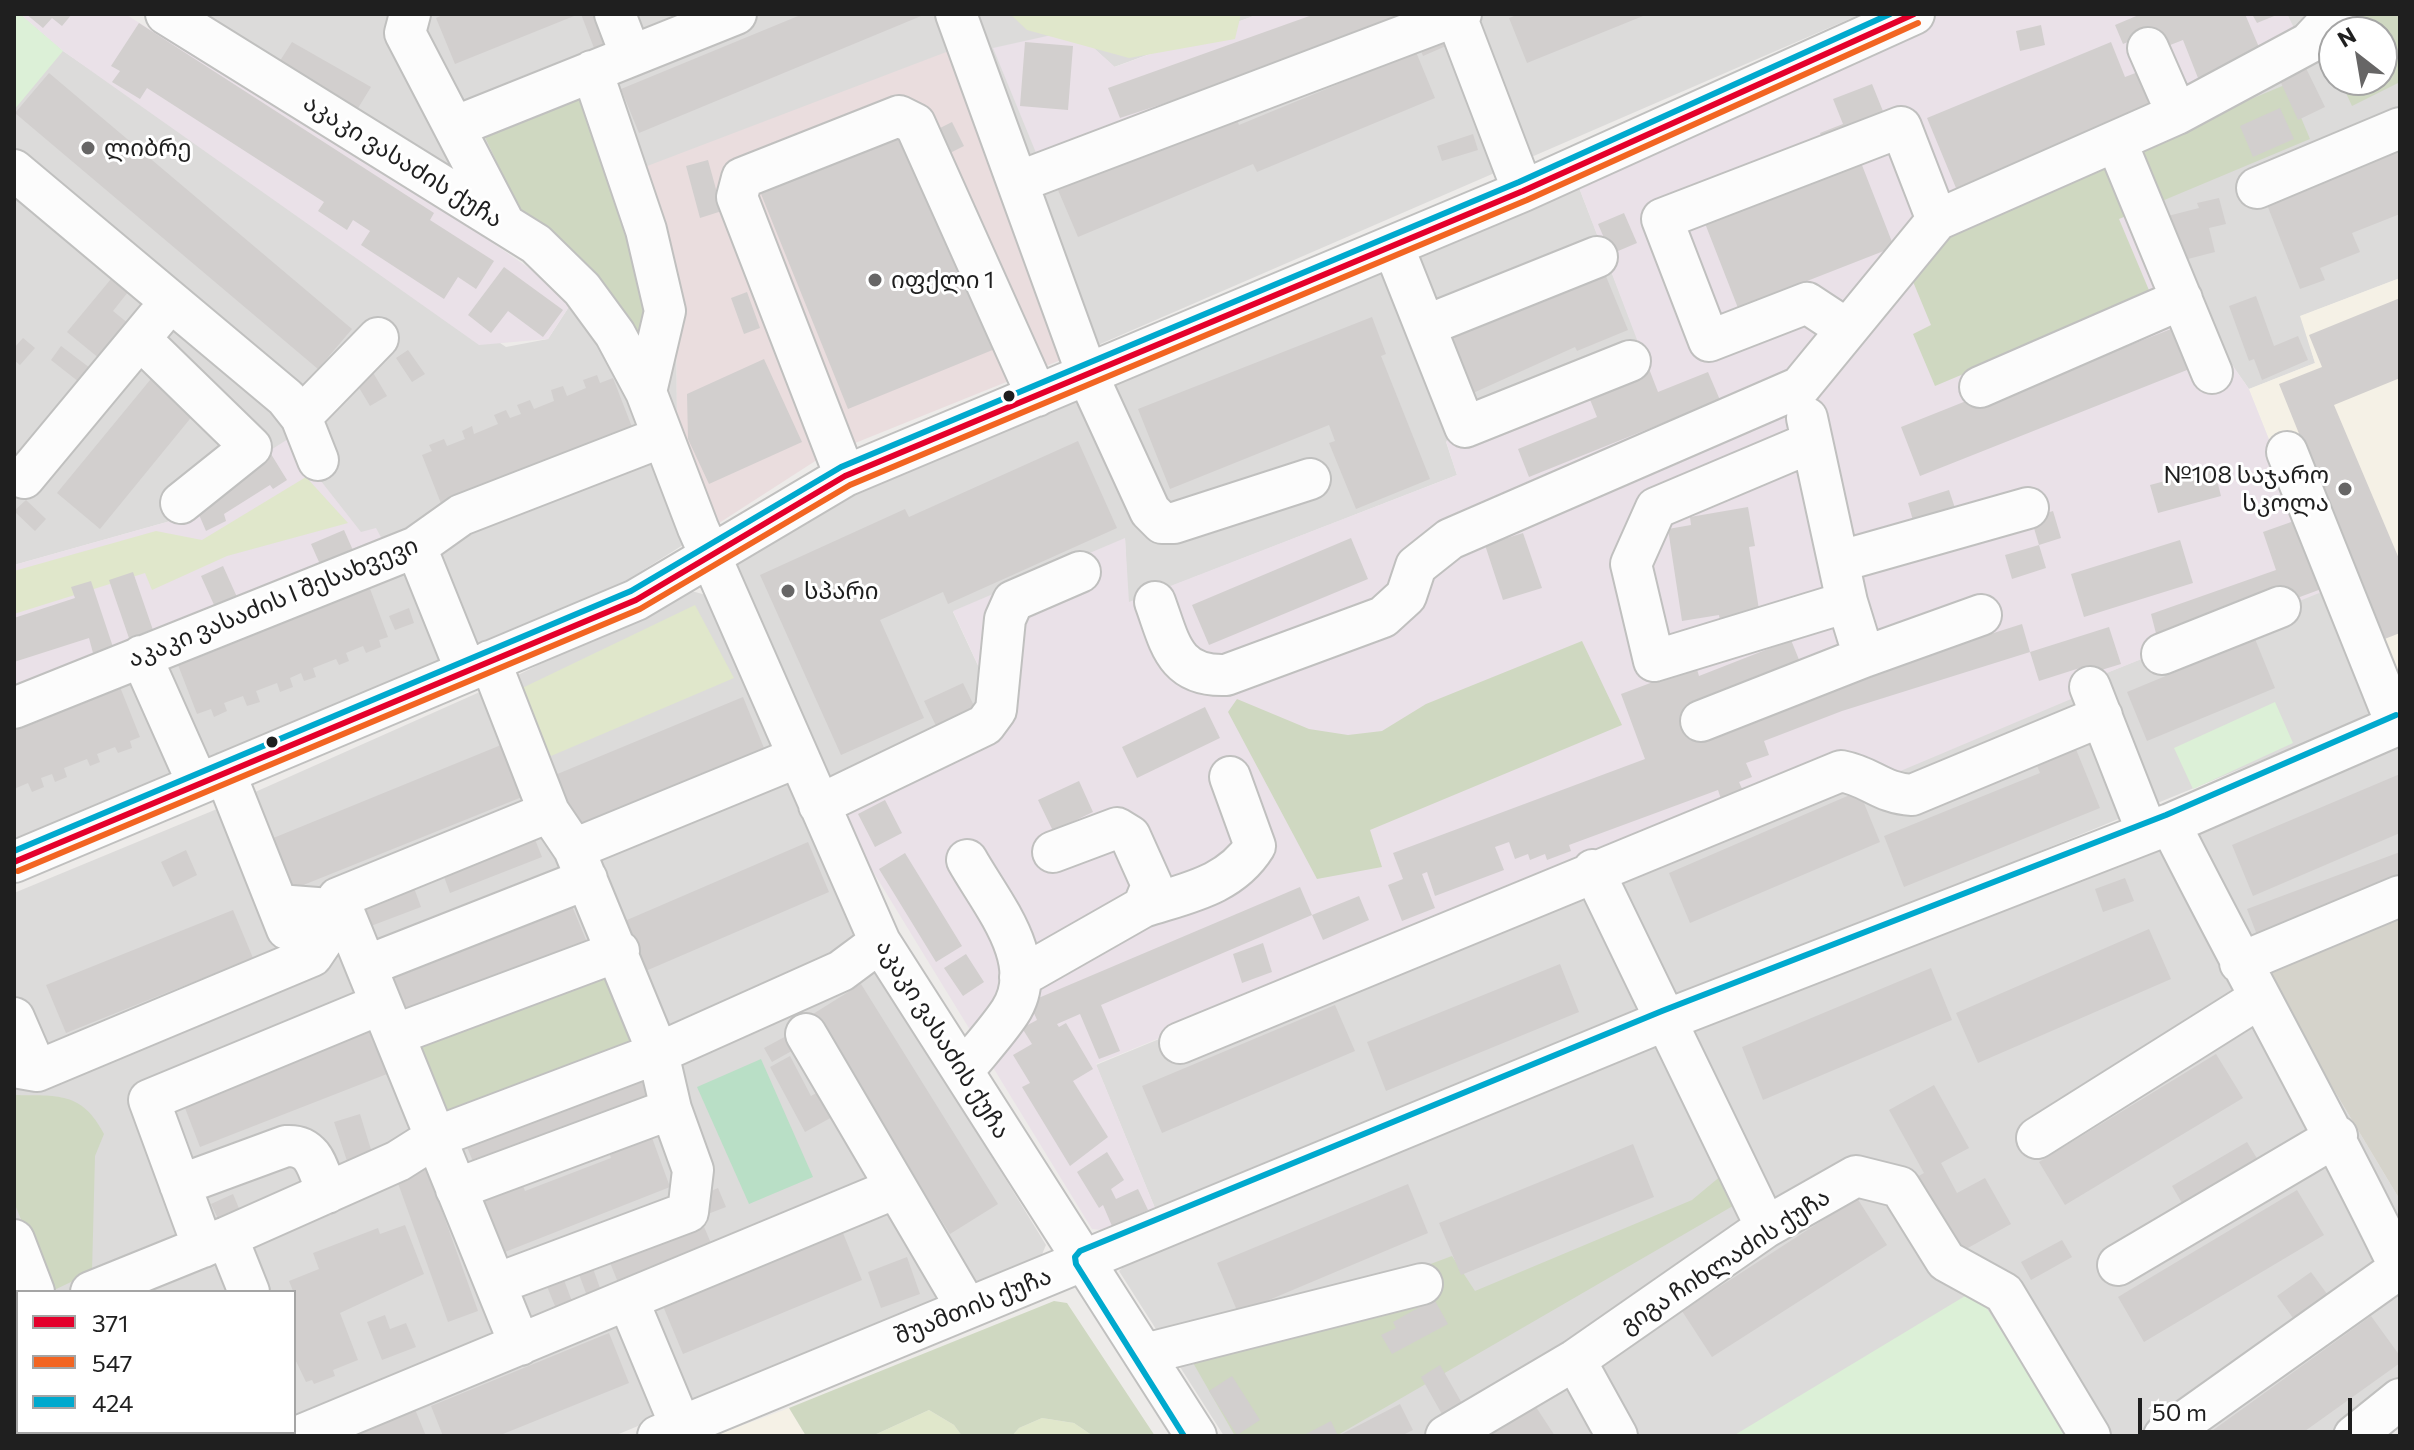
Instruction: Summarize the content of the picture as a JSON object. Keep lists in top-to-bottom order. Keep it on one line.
{"streets":{"street":["აკაკი ვასაძის ქუჩა","აკაკი ვასაძის I შესახვევი","გიგა ჩიხლაძის ქუჩა","შუამთის ქუჩა"]},"crossings":[["აკაკი ვასაძის ქუჩა","აკაკი ვასაძის I შესახვევი"],["აკაკი ვასაძის ქუჩა","შუამთის ქუჩა"]],"places":["ლიბრე","იფქლი 1","№108 საჯარო სკოლა","სპარი"],"lines":["transit line 371","transit line 424","transit line 547"],"legend":["371","547","424"],"scale_bar":"50 m","north":"top left"}
